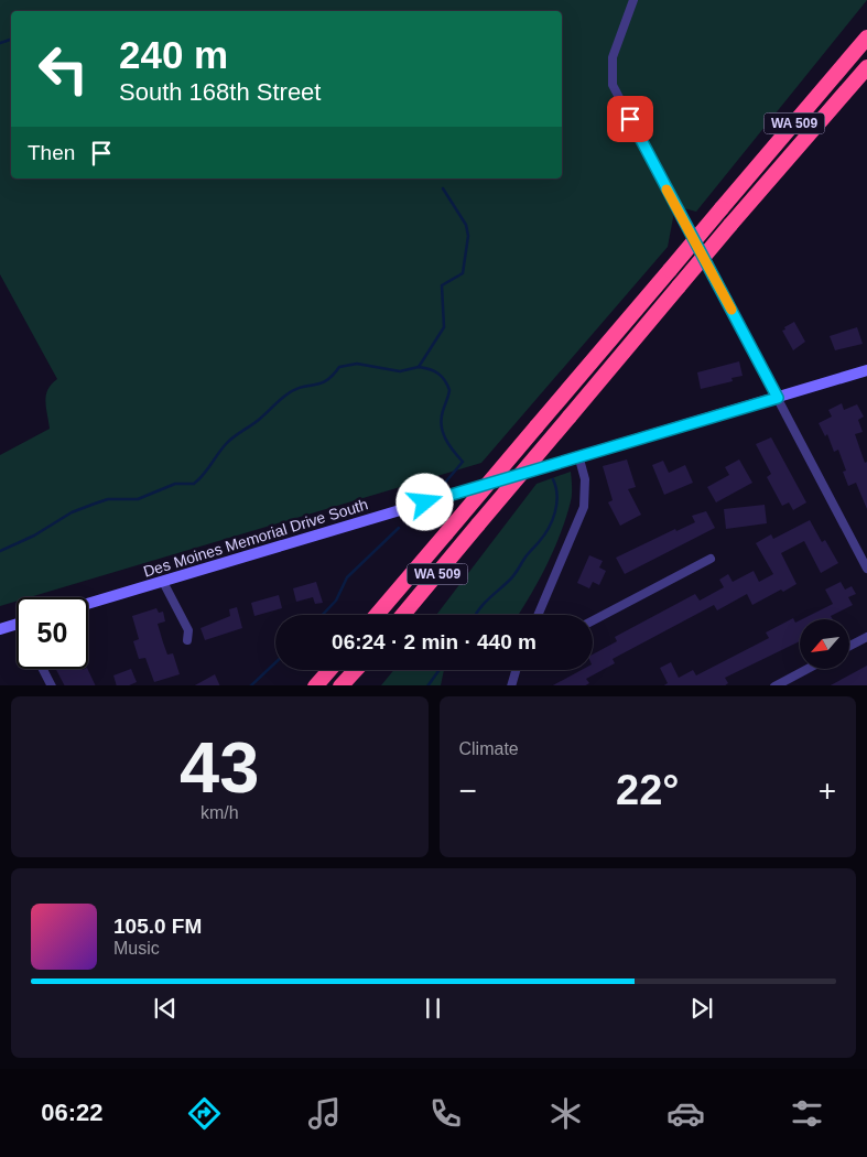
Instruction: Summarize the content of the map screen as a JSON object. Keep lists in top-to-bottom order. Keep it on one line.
{"streets":{"highway":["WA 509"],"main road":["Des Moines Memorial Drive South"]},"north":"bottom left","page":{"turn":["240 m","South 168th Street"],"then":"Then","limit":"50","trip":"06:24 · 2 min · 440 m","tile":[["43","km/h"],"Climate"],"heat":["−","22°","+"],"song":["105.0 FM","Music"],"tabs":"06:22"}}
